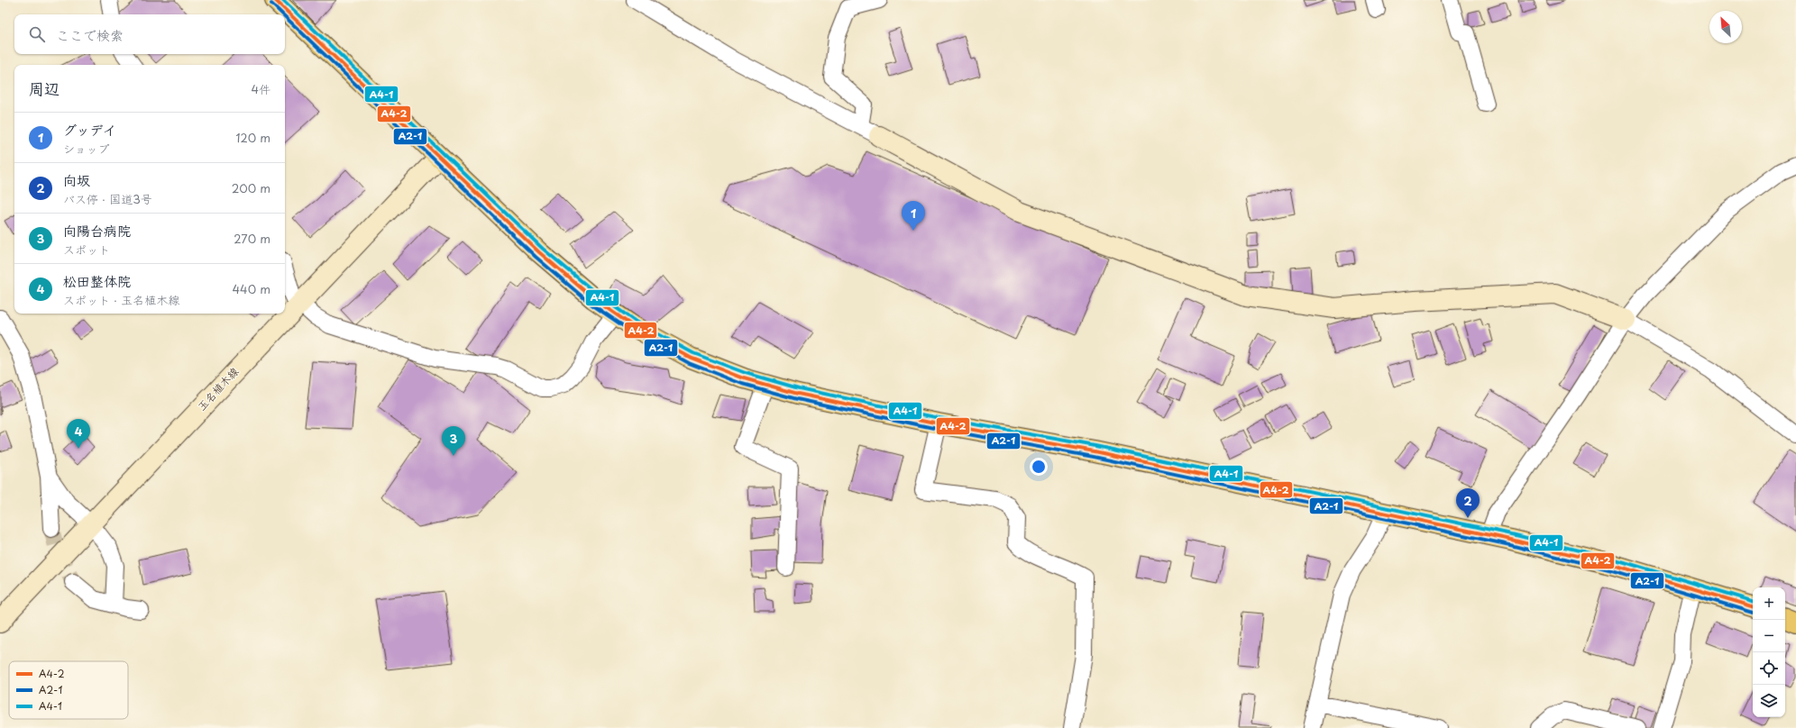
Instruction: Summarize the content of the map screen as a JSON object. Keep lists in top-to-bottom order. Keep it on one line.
{"streets":{"street":["玉名植木線"]},"lines":["transit line A4-2","transit line A4-1","transit line A2-1"],"legend":["A4-2","A2-1","A4-1"],"north":"top left","page":{"search":"ここで検索","heading":["周辺","4件"],"list":[{"mark":"1","name":"グッデイ","note":"ショップ","value":"120 m"},{"mark":"2","name":"向坂","note":"バス停 · 国道3号","value":"200 m"},{"mark":"3","name":"向陽台病院","note":"スポット","value":"270 m"},{"mark":"4","name":"松田整体院","note":"スポット · 玉名植木線","value":"440 m"}],"pins":["1","4","3","2"],"map_buttons":["+","−"]}}
